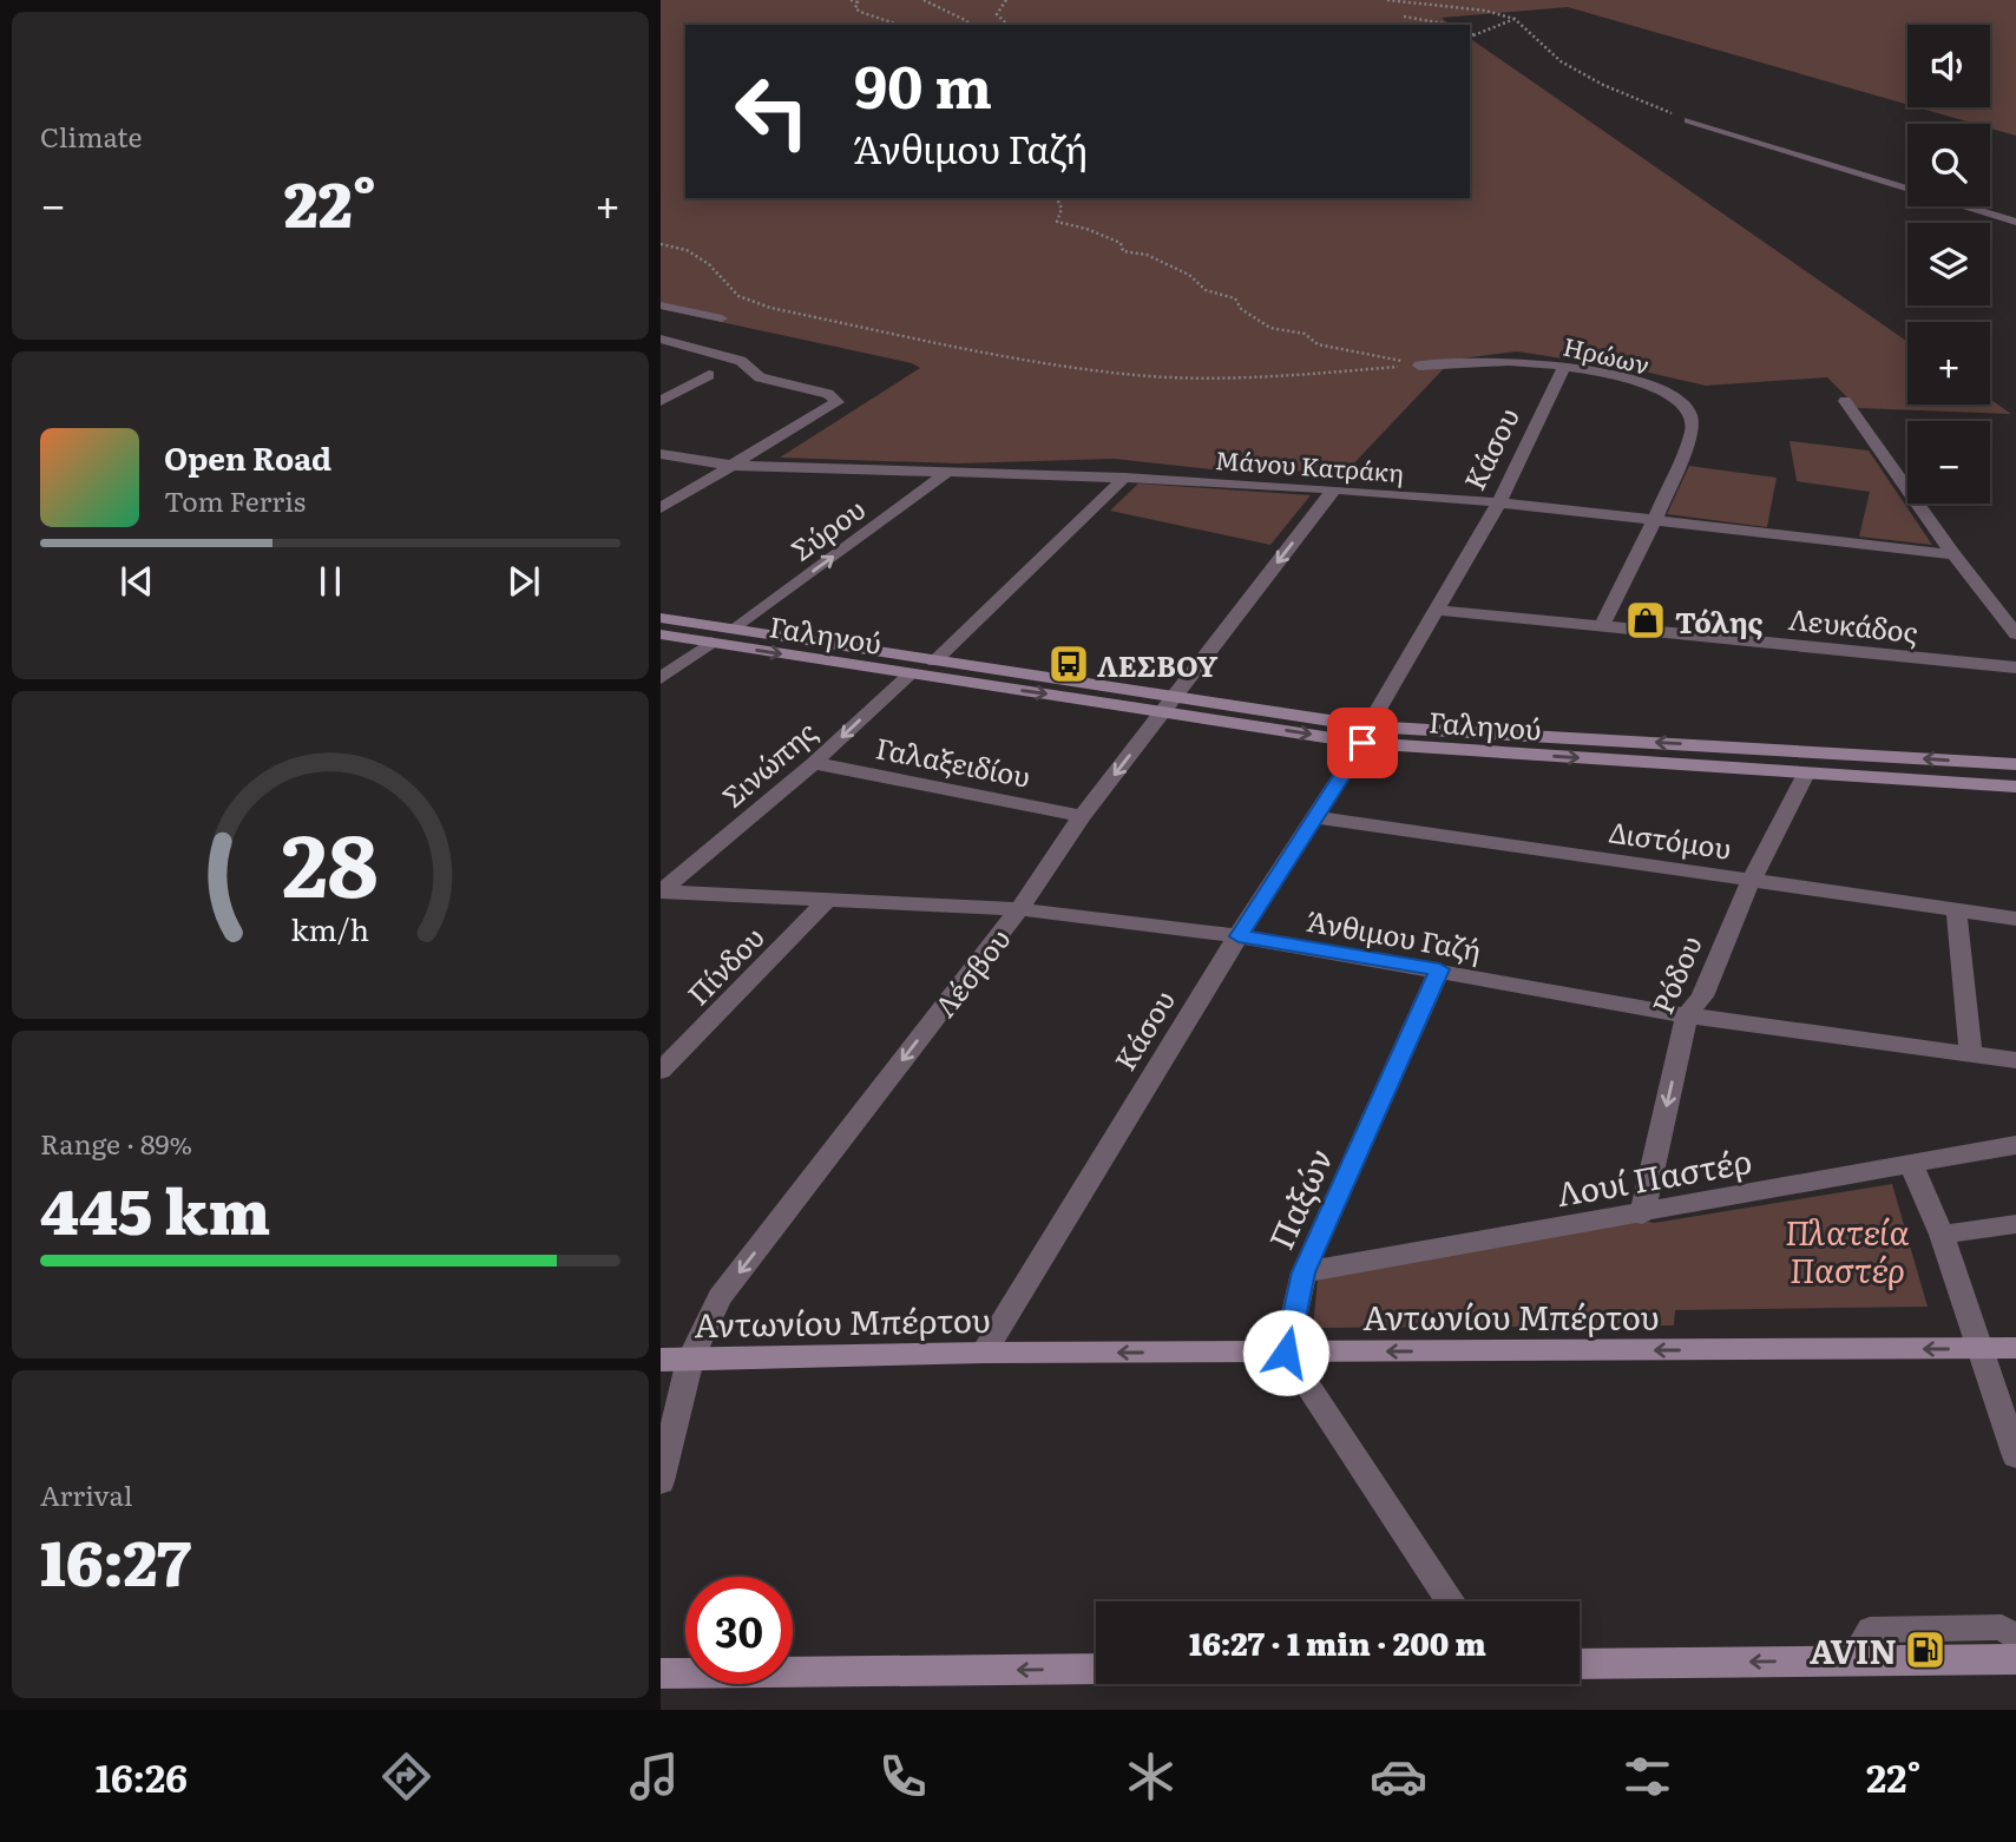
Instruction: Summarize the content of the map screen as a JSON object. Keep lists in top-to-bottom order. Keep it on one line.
{"streets":{"street":["Ηρώων","Κάσου","Μάνου Κατράκη","Σύρου","Λευκάδος","Γαληνού","Γαλαξειδίου","Σινώπης","Διστόμου","Άνθιμου Γαζή","Πίνδου","Λέσβου","Ρόδου","Λουί Παστέρ","Παξών","Αντωνίου Μπέρτου"]},"crossings":[["Ηρώων","Κάσου"],["Ηρώων","Μάνου Κατράκη"],["Ηρώων","Λευκάδος"],["Κάσου","Μάνου Κατράκη"],["Κάσου","Λευκάδος"],["Κάσου","Γαληνού"],["Κάσου","Διστόμου"],["Κάσου","Άνθιμου Γαζή"],["Κάσου","Αντωνίου Μπέρτου"],["Μάνου Κατράκη","Σύρου"],["Μάνου Κατράκη","Λέσβου"],["Σύρου","Γαληνού"],["Γαληνού","Σινώπης"],["Γαληνού","Λέσβου"],["Γαληνού","Ρόδου"],["Γαλαξειδίου","Σινώπης"],["Γαλαξειδίου","Λέσβου"],["Σινώπης","Άνθιμου Γαζή"],["Διστόμου","Ρόδου"],["Άνθιμου Γαζή","Πίνδου"],["Άνθιμου Γαζή","Λέσβου"],["Άνθιμου Γαζή","Ρόδου"],["Άνθιμου Γαζή","Παξών"],["Λέσβου","Αντωνίου Μπέρτου"],["Ρόδου","Λουί Παστέρ"],["Λουί Παστέρ","Παξών"],["Παξών","Αντωνίου Μπέρτου"]],"one_way":["Σινώπης","Λέσβου","Ρόδου","Αντωνίου Μπέρτου"],"parks":["Πλατεία Παστέρ"],"places":{"shop":["Τόλης"],"bus stop":["ΛΕΣΒΟΥ"],"fuel station":["AVIN"]},"page":{"tile":["Climate",["Range · 89%","445 km"],["Arrival","16:27"]],"map_buttons":["+","−"],"turn":["90 m","Άνθιμου Γαζή"],"heat":["−","22°","+"],"song":["Open Road","Tom Ferris"],"limit":"30","trip":"16:27 · 1 min · 200 m","tabs":["16:26","22°"],"gauge":["28","km/h"]}}
